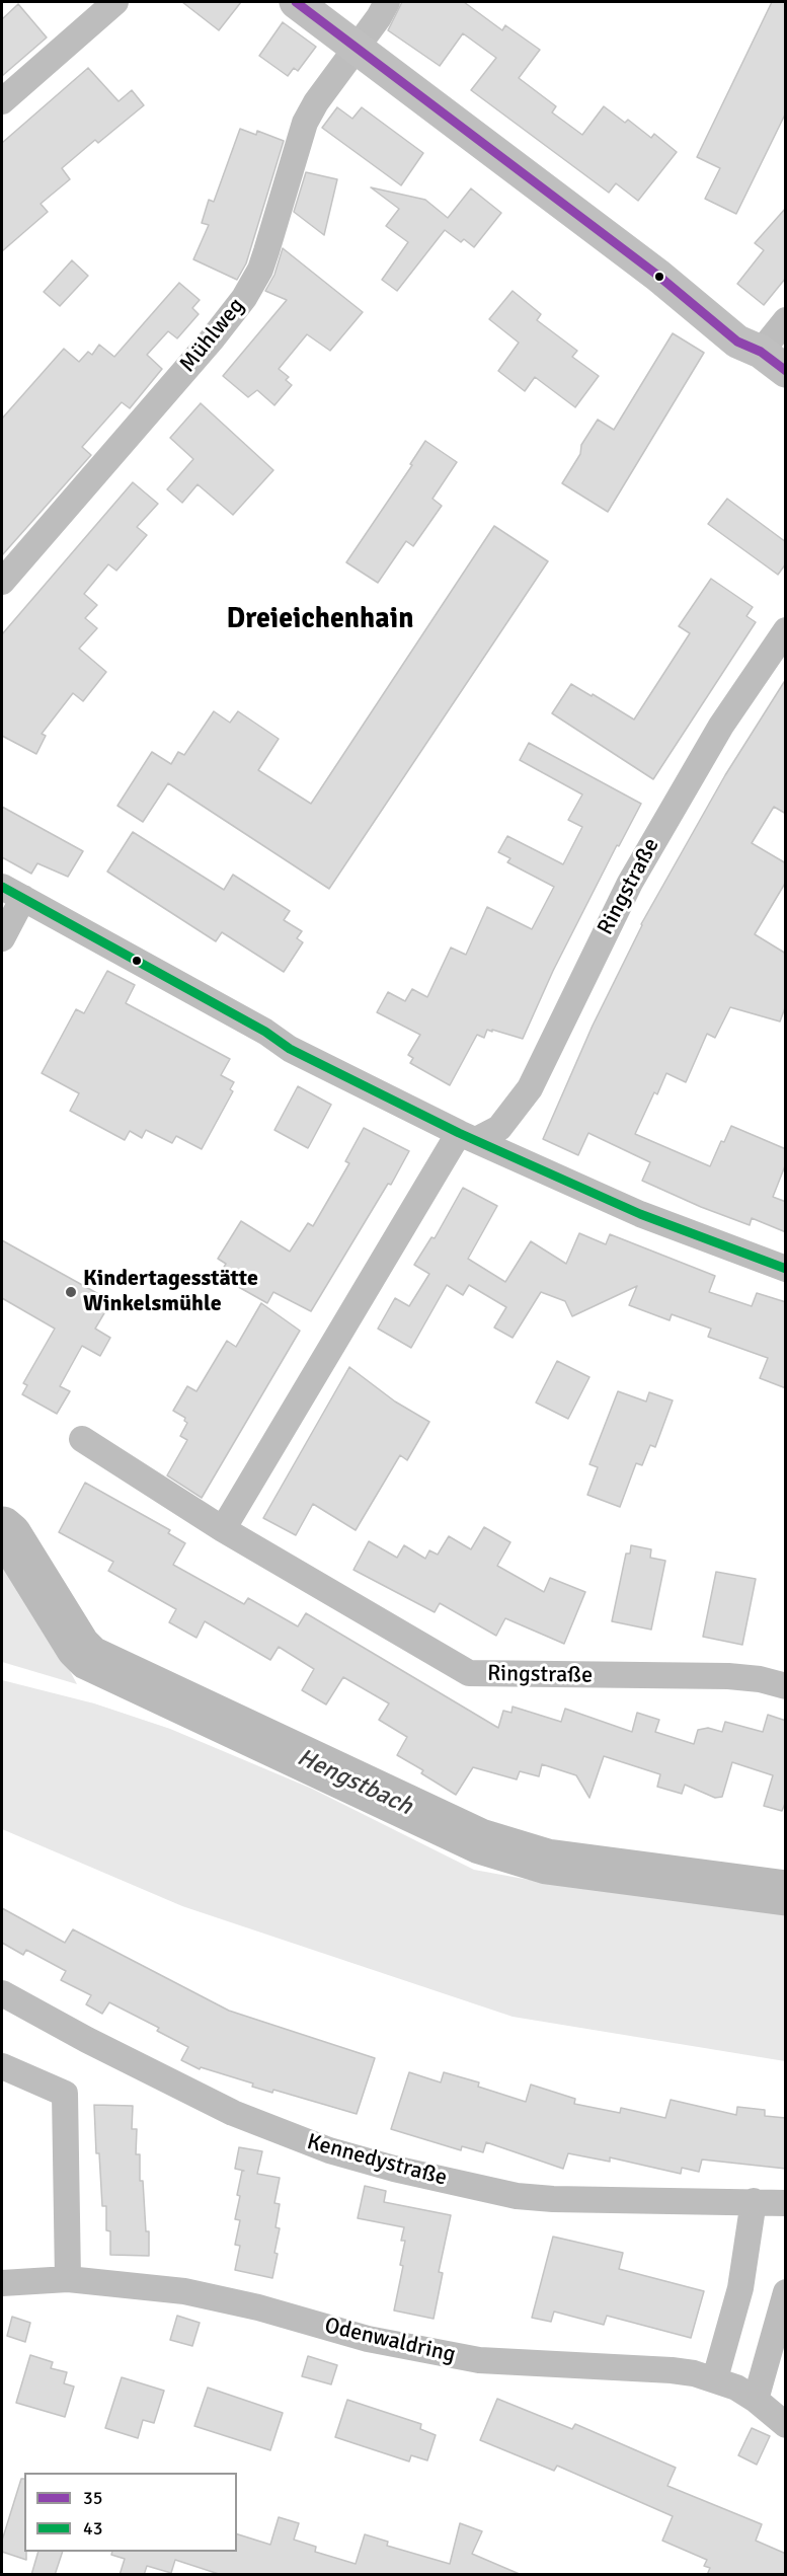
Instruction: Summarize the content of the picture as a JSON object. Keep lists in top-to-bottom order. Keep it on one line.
{"streets":{"street":["Mühlweg","Ringstraße","Kennedystraße","Odenwaldring"]},"districts":["Dreieichenhain"],"water":["Hengstbach"],"places":["Kindertagesstätte Winkelsmühle"],"lines":["transit line 35","transit line 43"],"legend":["35","43"]}
